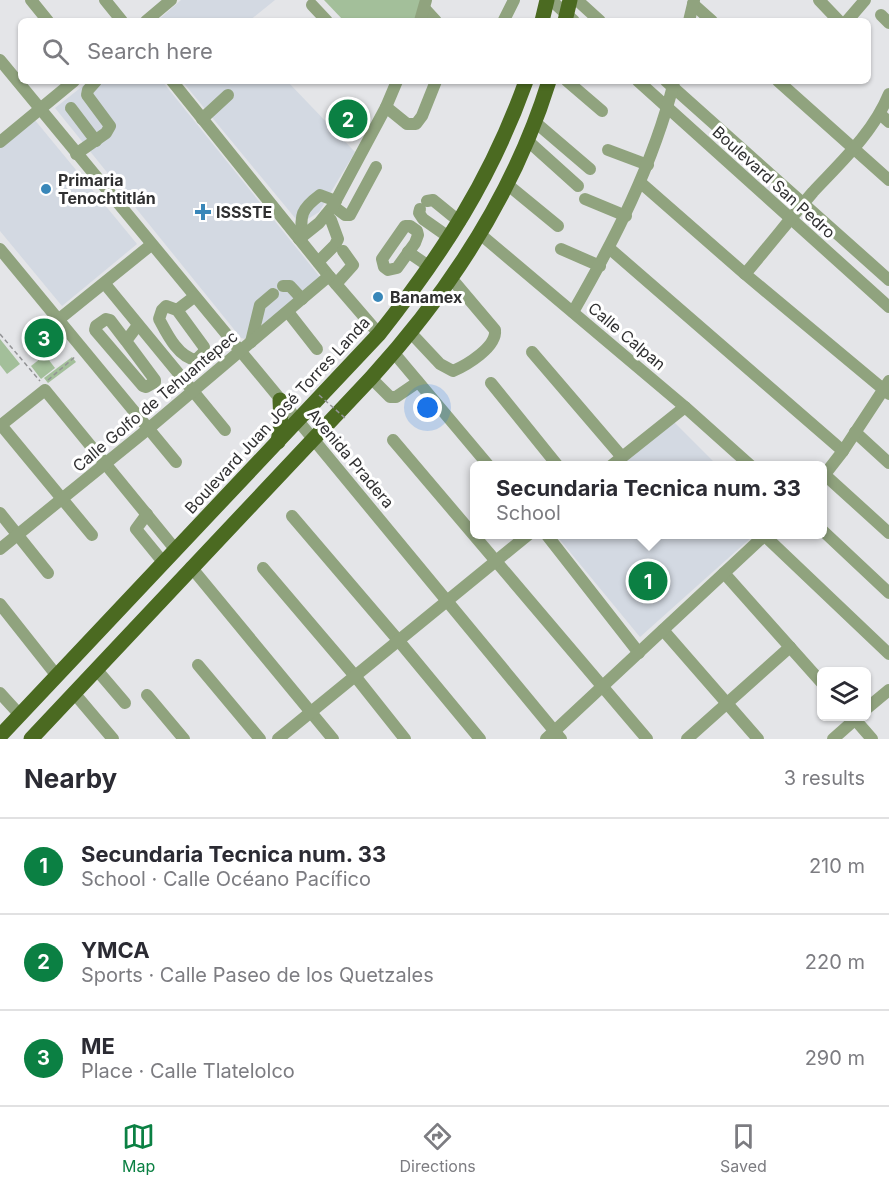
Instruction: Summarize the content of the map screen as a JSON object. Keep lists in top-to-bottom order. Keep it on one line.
{"streets":{"main road":["Boulevard Juan José Torres Landa"],"street":["Boulevard San Pedro","Calle Calpan","Calle Golfo de Tehuantepec","Avenida Pradera"]},"crossings":[["Calle Golfo de Tehuantepec","Avenida Pradera"],["Boulevard Juan José Torres Landa","Avenida Pradera"]],"places":{"other":["Primaria Tenochtitlán","Banamex"],"health":["ISSSTE"]},"page":{"search":"Search here","pins":["2","3","1"],"popup":["Secundaria Tecnica num. 33","School"],"heading":["Nearby","3 results"],"list":[{"mark":"1","name":"Secundaria Tecnica num. 33","note":"School · Calle Océano Pacífico","value":"210 m"},{"mark":"2","name":"YMCA","note":"Sports · Calle Paseo de los Quetzales","value":"220 m"},{"mark":"3","name":"ME","note":"Place · Calle Tlatelolco","value":"290 m"}],"nav":["Map","Directions","Saved"]}}
